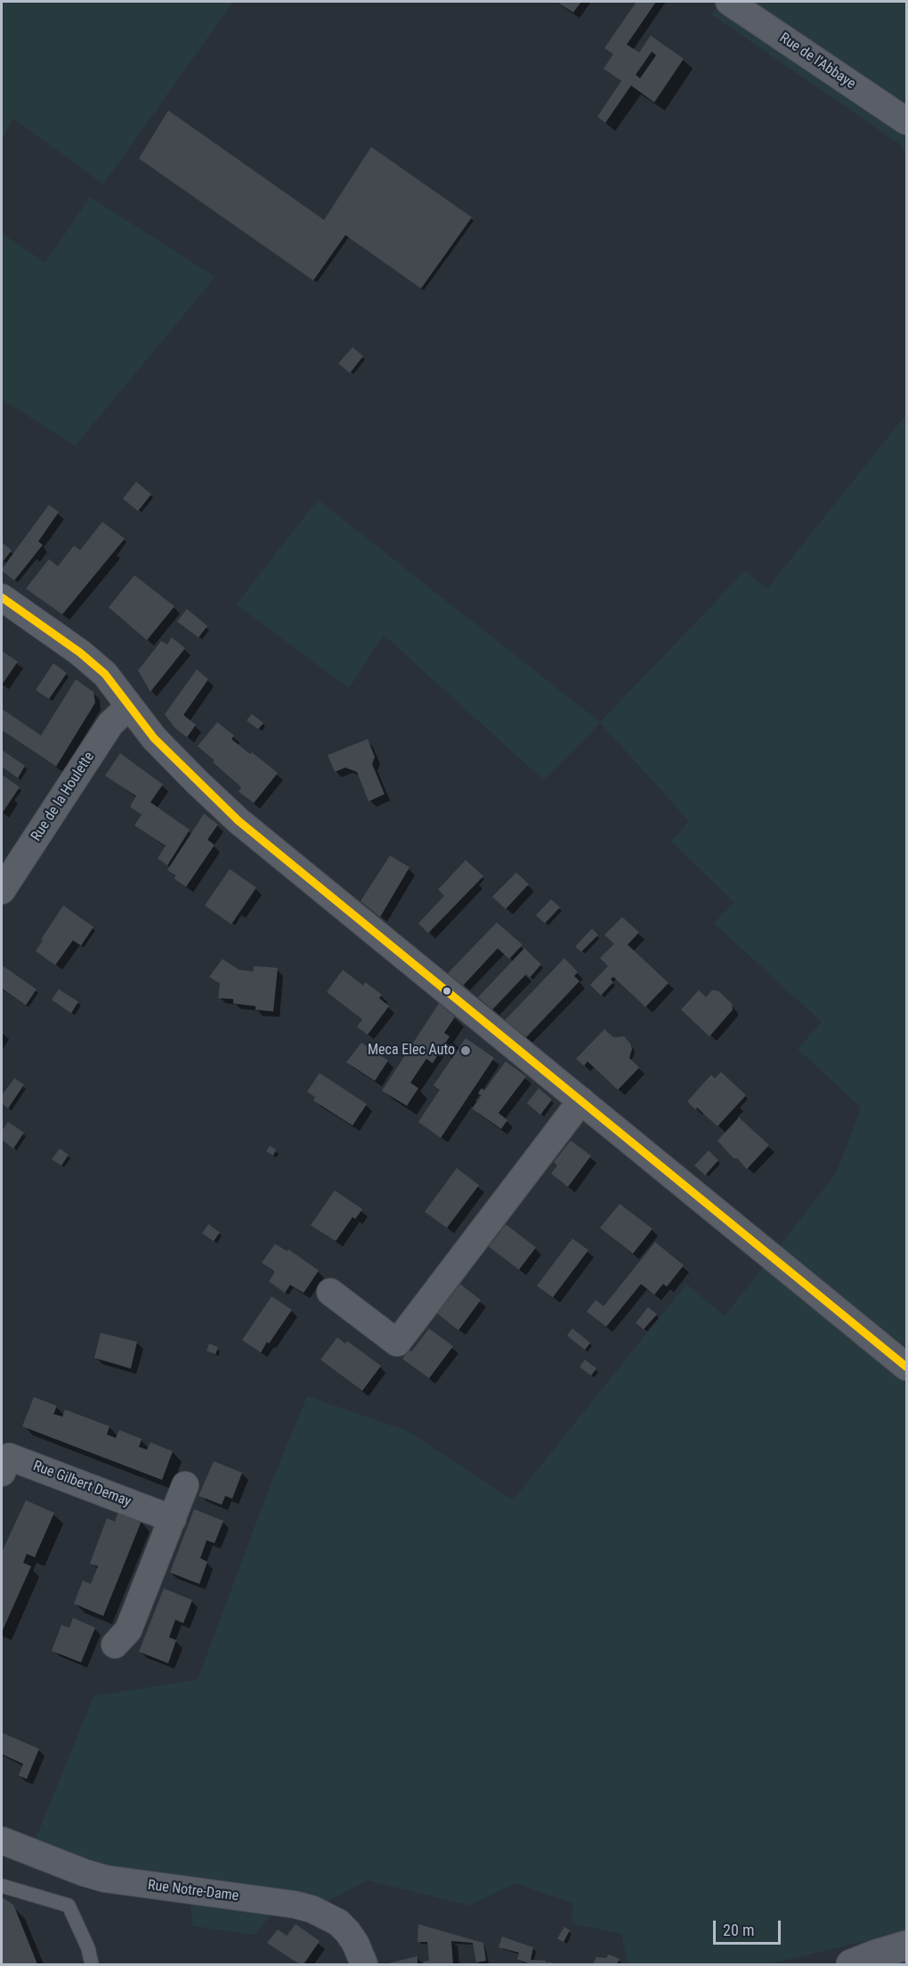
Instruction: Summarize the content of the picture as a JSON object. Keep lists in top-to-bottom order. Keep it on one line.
{"streets":{"street":["Rue de l'Abbaye","Rue de la Houlette","Rue Gilbert Demay","Rue Notre-Dame"]},"places":["Meca Elec Auto"],"scale_bar":"20 m"}
